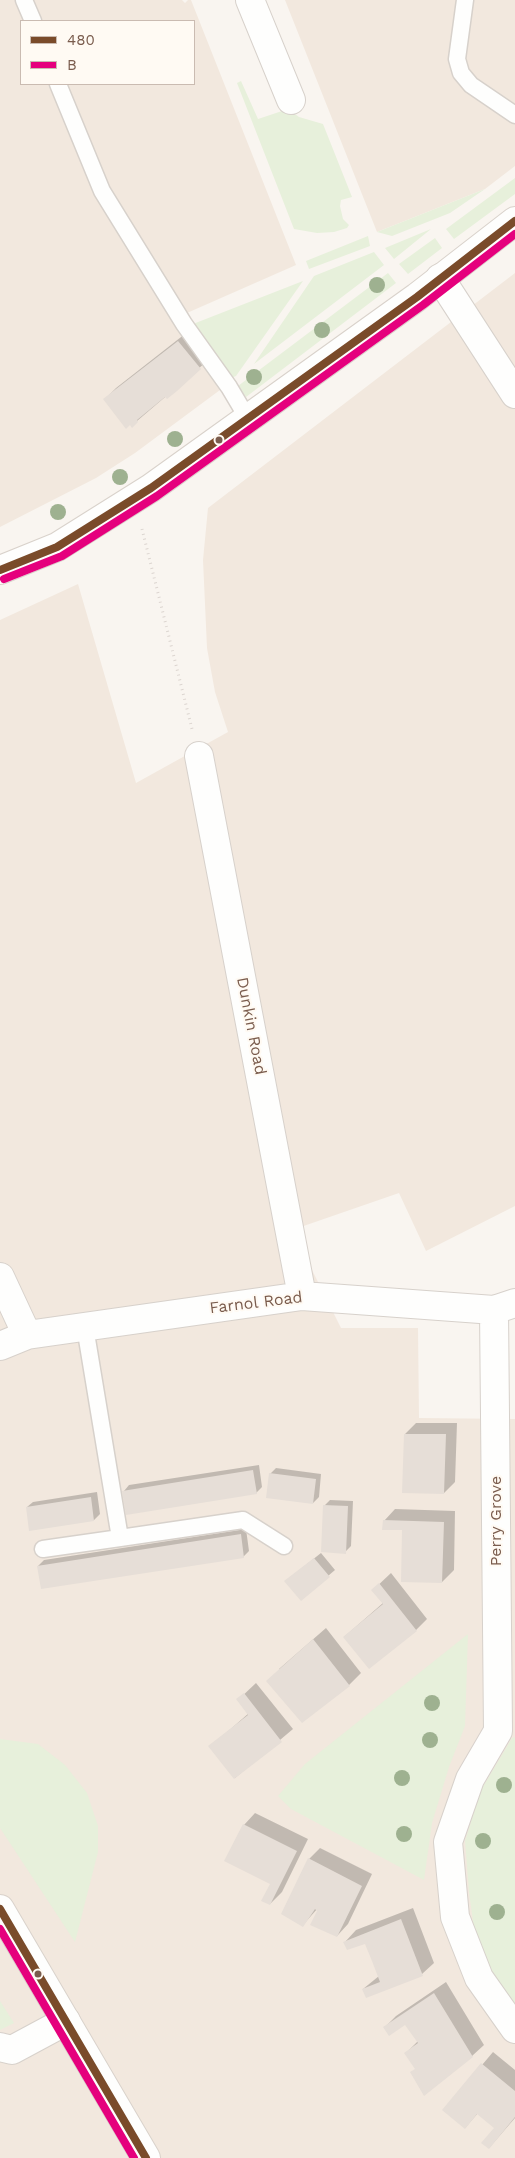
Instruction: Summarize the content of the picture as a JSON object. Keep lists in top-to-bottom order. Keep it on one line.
{"streets":{"street":["Dunkin Road","Farnol Road","Perry Grove"]},"crossings":[["Dunkin Road","Farnol Road"],["Farnol Road","Perry Grove"]],"lines":["transit line 480","transit line B"],"legend":["480","B"]}
